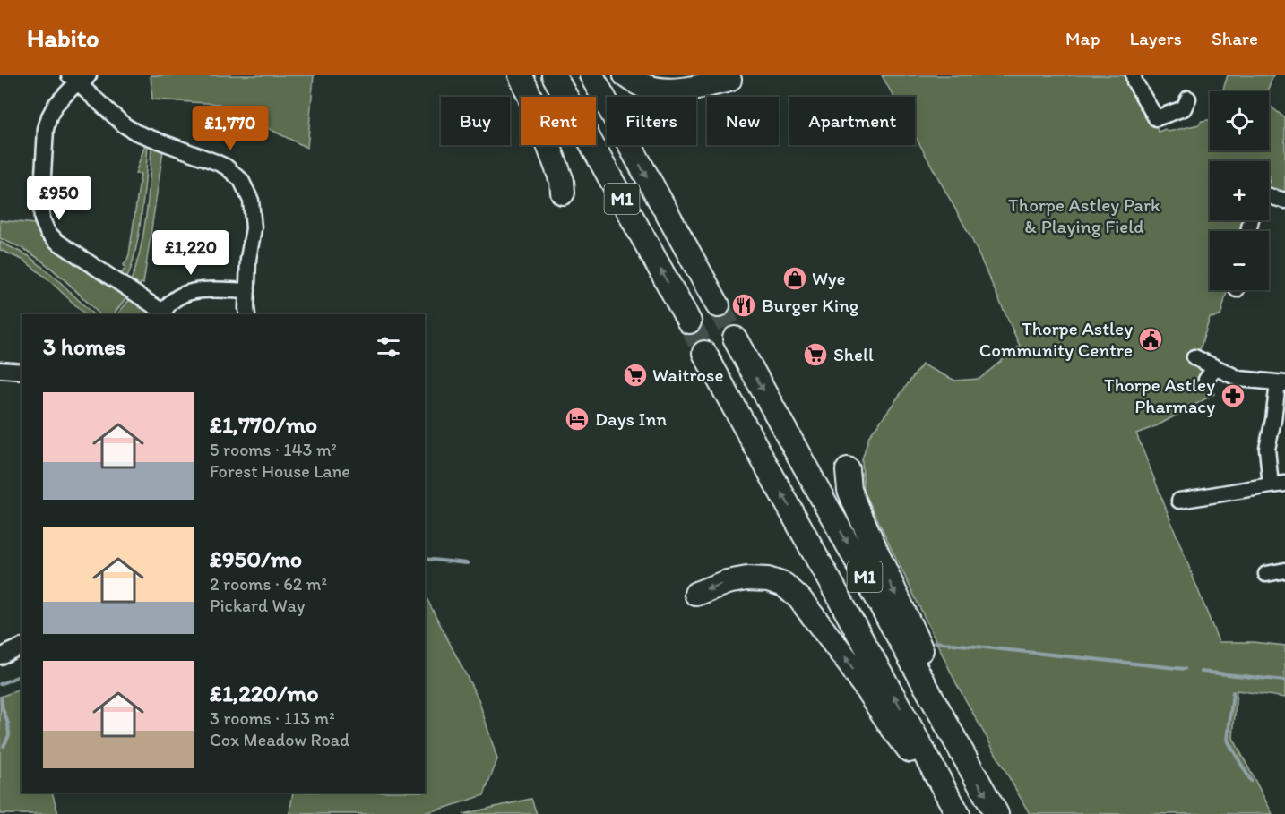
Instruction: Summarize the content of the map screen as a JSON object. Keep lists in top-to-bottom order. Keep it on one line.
{"streets":{"highway":["M1"]},"parks":["Thorpe Astley Park & Playing Field"],"places":{"shop":["Wye"],"restaurant":["Burger King"],"public building":["Thorpe Astley Community Centre"],"supermarket":["Shell","Waitrose"],"pharmacy":["Thorpe Astley Pharmacy"],"hotel":["Days Inn"]},"page":{"header":"Habito","nav":["Map","Layers","Share"],"map_buttons":["+","−"],"chip":["Buy","Rent","Filters","New","Apartment"],"price":["£1,770","£950","£1,220"],"heading":"3 homes","list":[{"name":"£1,770/mo","note":"5 rooms · 143 m² · Forest House Lane"},{"name":"£950/mo","note":"2 rooms · 62 m² · Pickard Way"},{"name":"£1,220/mo","note":"3 rooms · 113 m² · Cox Meadow Road"}]}}
